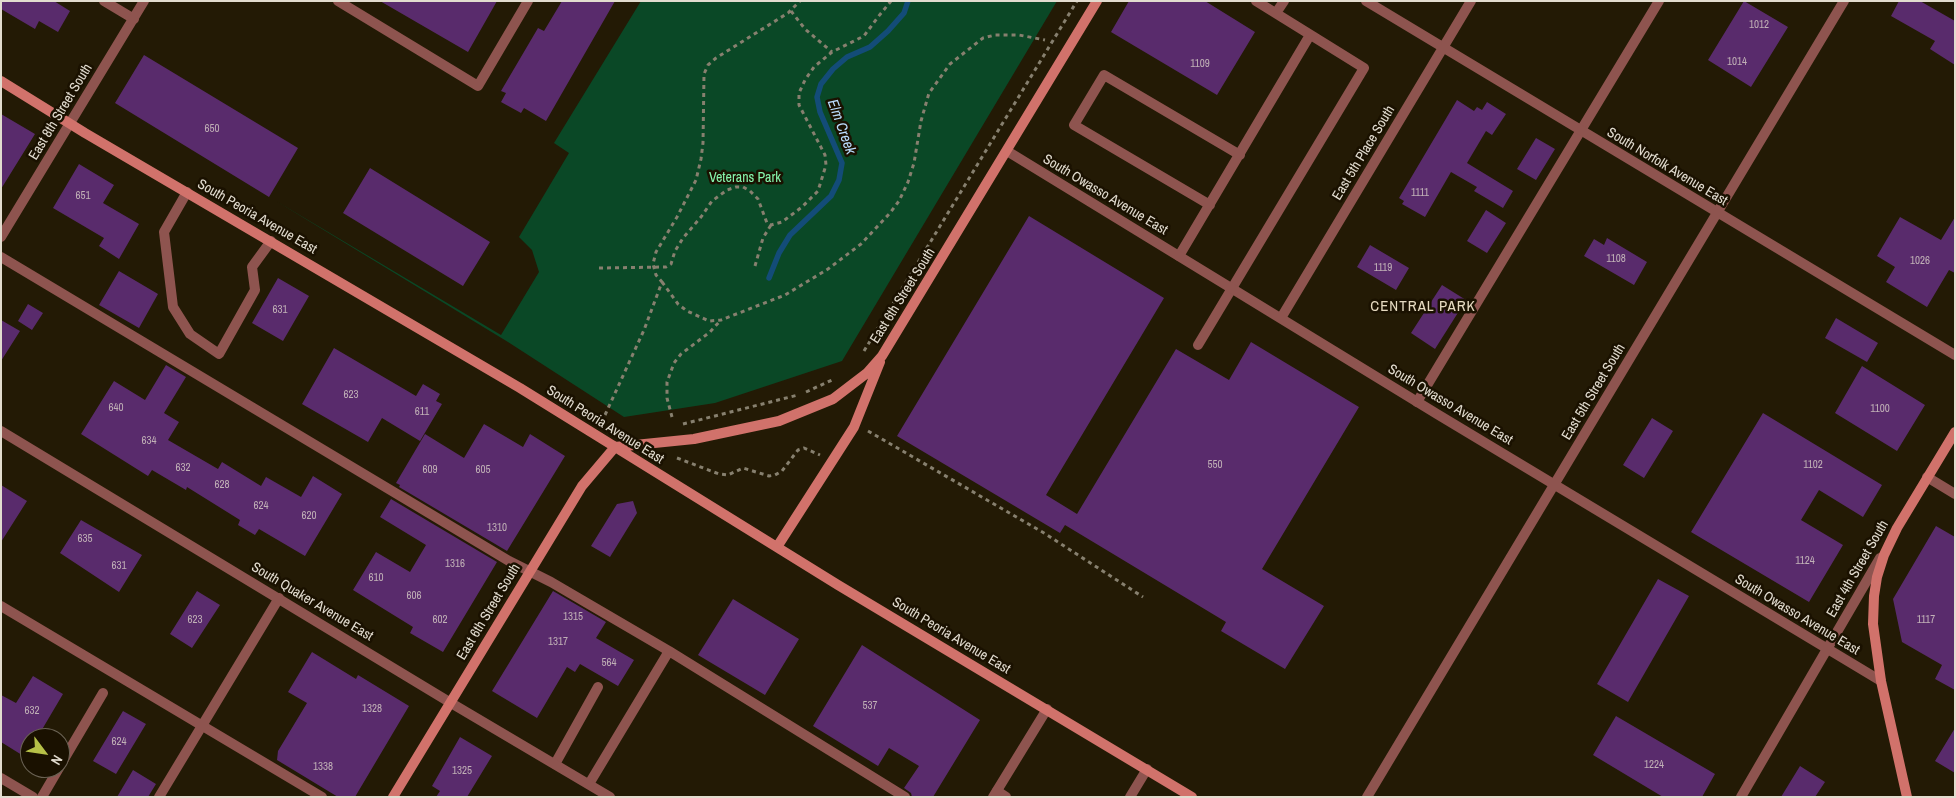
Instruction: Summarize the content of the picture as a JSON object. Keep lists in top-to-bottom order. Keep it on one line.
{"streets":{"street":["East 8th Street South","East 5th Place South","South Norfolk Avenue East","South Owasso Avenue East","South Peoria Avenue East","East 6th Street South","East 5th Street South","East 4th Street South","South Quaker Avenue East"]},"crossings":[["East 8th Street South","South Peoria Avenue East"],["East 5th Place South","South Norfolk Avenue East"],["East 5th Place South","South Owasso Avenue East"],["South Norfolk Avenue East","East 5th Street South"],["South Owasso Avenue East","East 6th Street South"],["South Owasso Avenue East","East 5th Street South"],["South Owasso Avenue East","East 4th Street South"],["South Peoria Avenue East","East 6th Street South"],["East 6th Street South","South Quaker Avenue East"]],"districts":["CENTRAL PARK"],"water":["Elm Creek"],"parks":["Veterans Park"],"house_numbers":["1012","1014","1109","650","1111","651","1108","1026","1119","631","623","640","1100","611","634","550","1102","632","609","605","628","624","620","1310","635","1124","1316","631","610","606","1315","623","602","1117","1317","564","537","1328","632","624","1224","1338","1325"],"north":"bottom right"}
